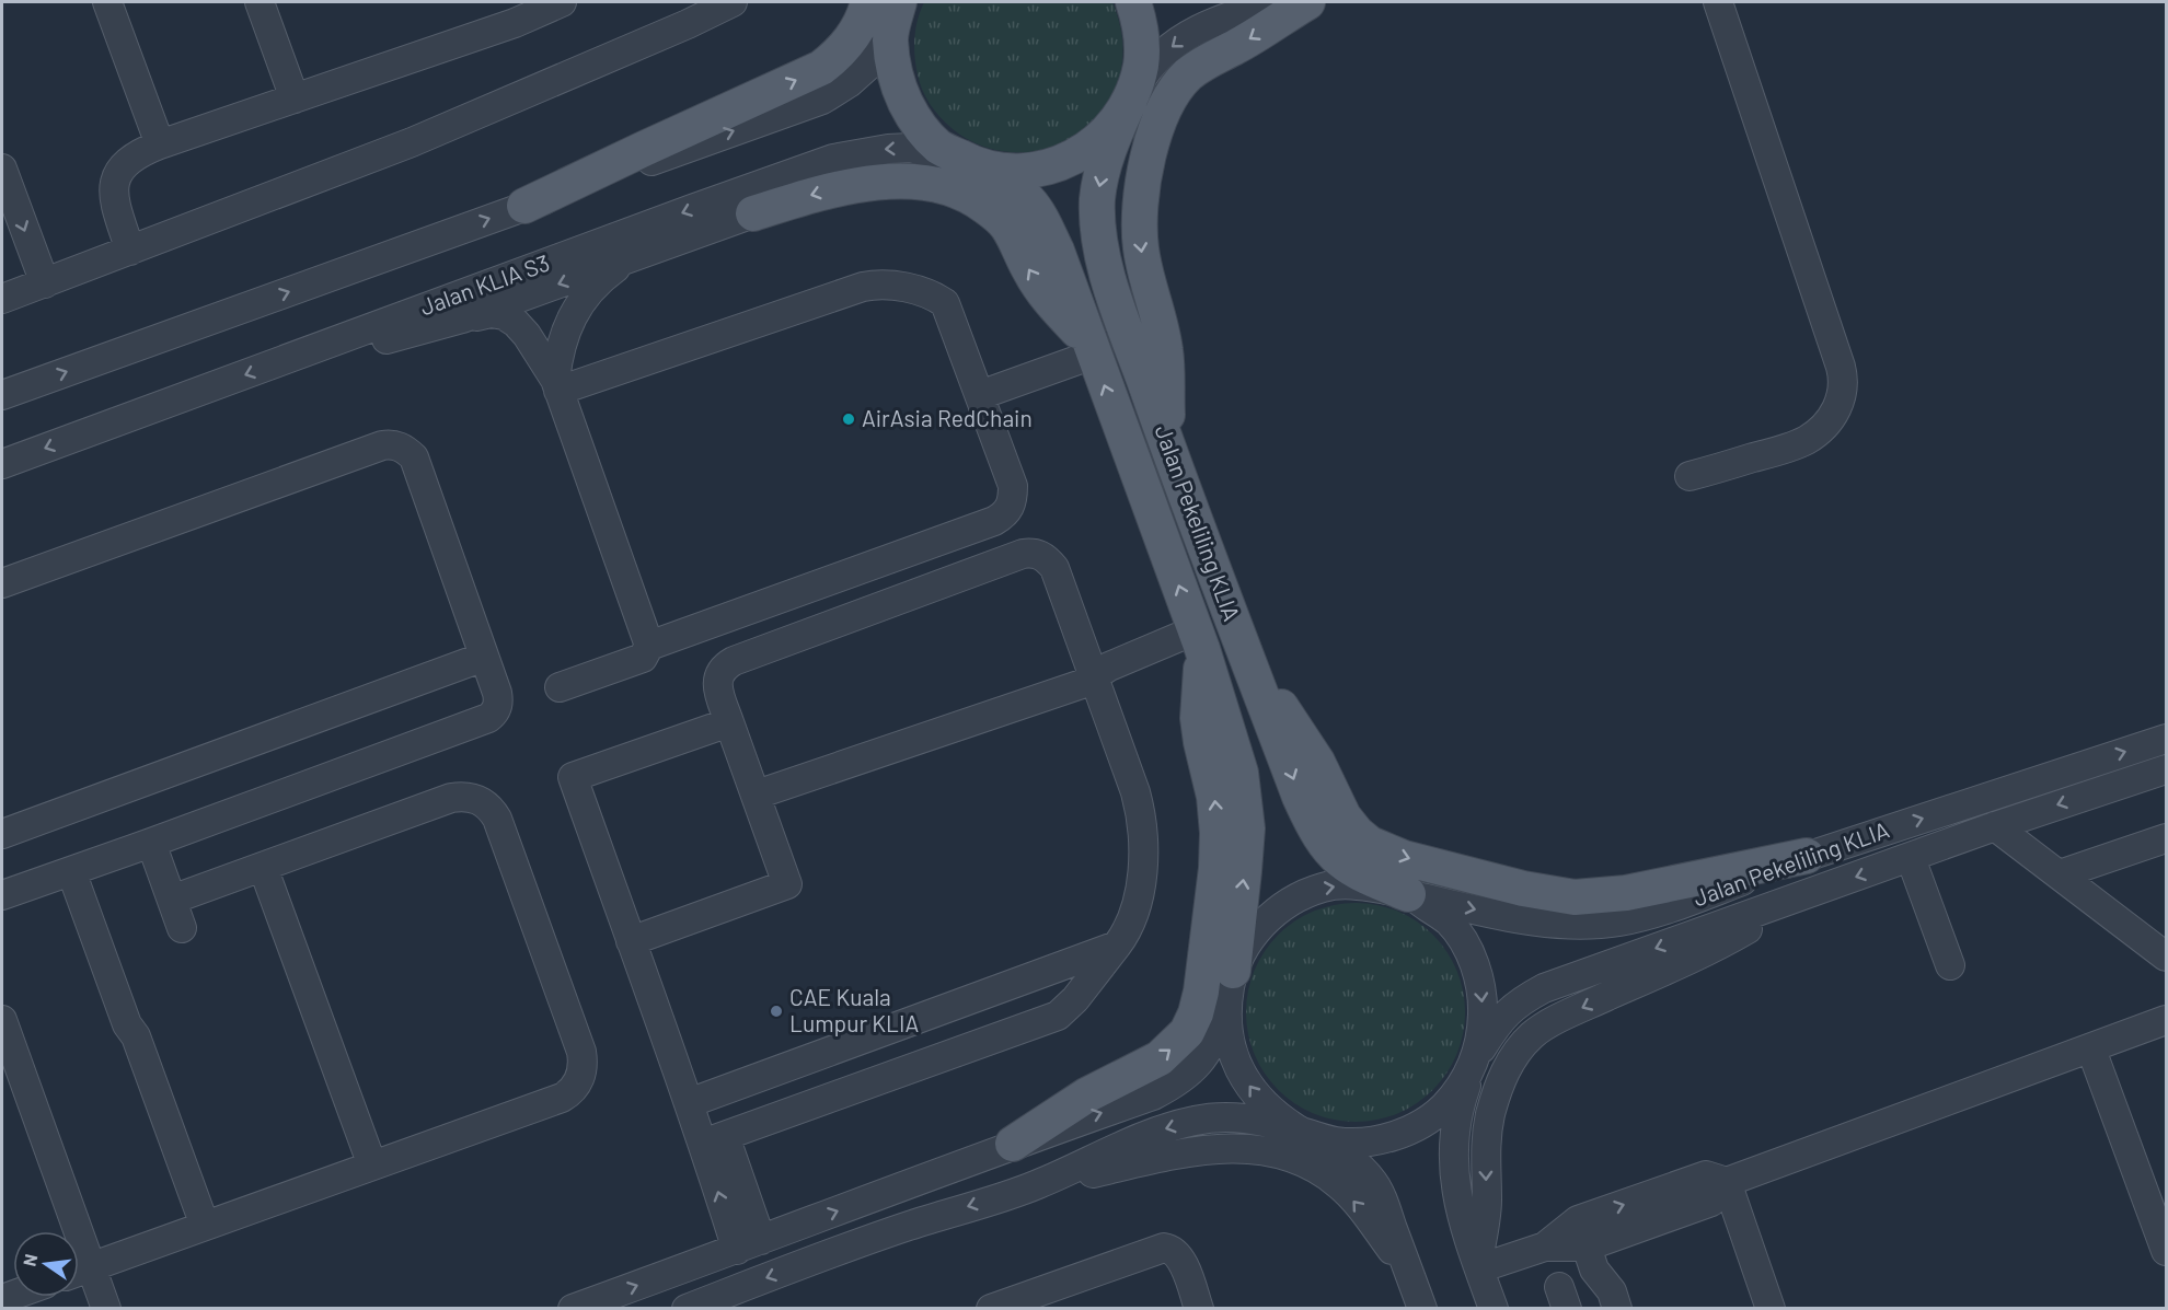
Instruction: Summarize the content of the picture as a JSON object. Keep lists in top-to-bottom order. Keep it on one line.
{"streets":{"main road":["Jalan Pekeliling KLIA"],"street":["Jalan KLIA S3"]},"crossings":[["Jalan KLIA S3","Jalan Pekeliling KLIA"]],"places":["AirAsia RedChain","CAE Kuala Lumpur KLIA"],"north":"left"}
